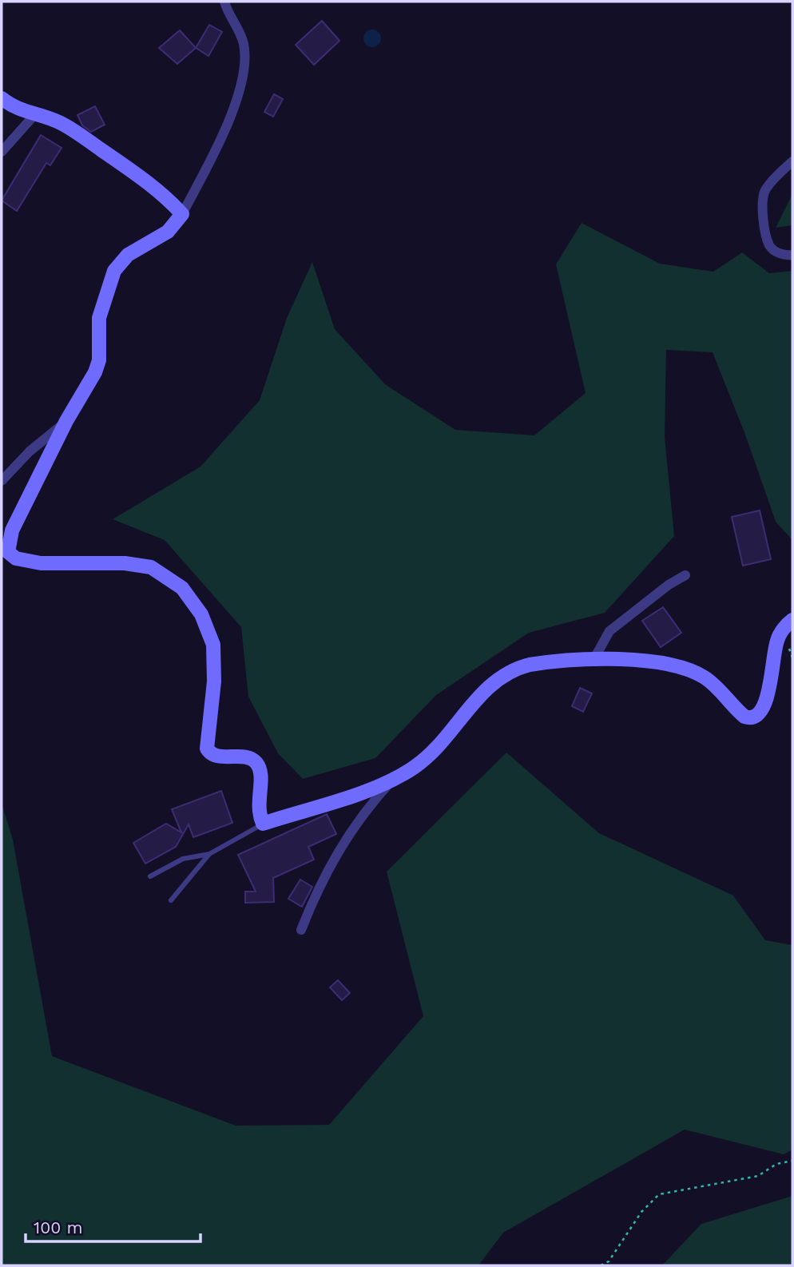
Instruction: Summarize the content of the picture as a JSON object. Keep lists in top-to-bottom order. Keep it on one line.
{"scale_bar":"100 m"}
